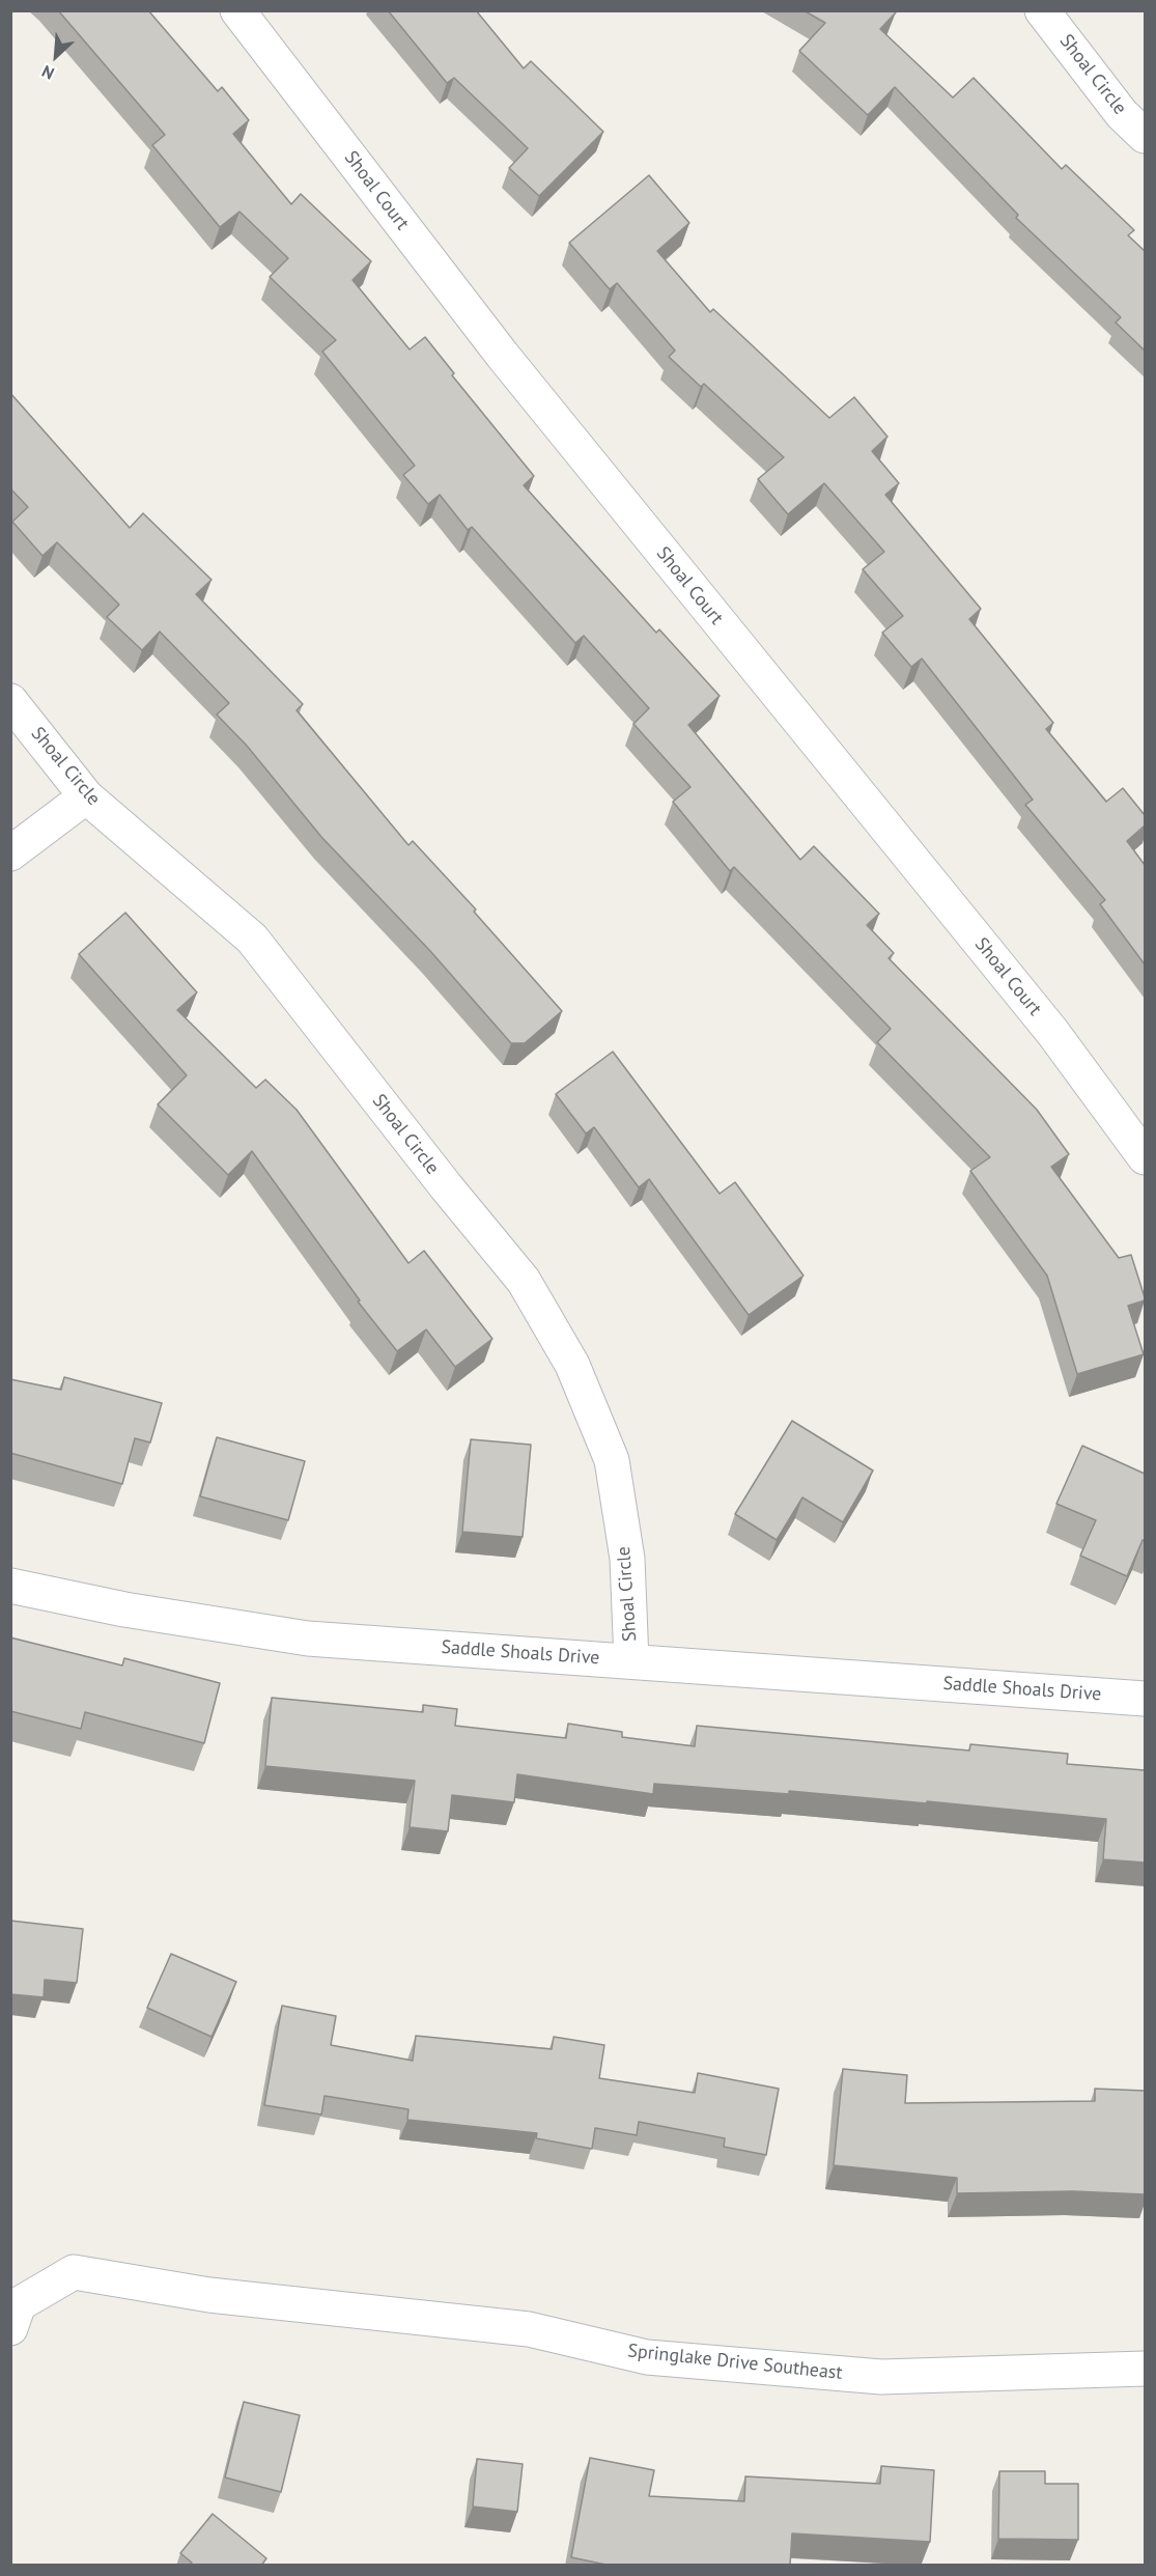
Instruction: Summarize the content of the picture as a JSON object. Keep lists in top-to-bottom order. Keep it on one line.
{"streets":{"street":["Shoal Circle","Shoal Court","Saddle Shoals Drive","Springlake Drive Southeast"]},"crossings":[["Shoal Circle","Saddle Shoals Drive"]],"north":"bottom left"}
